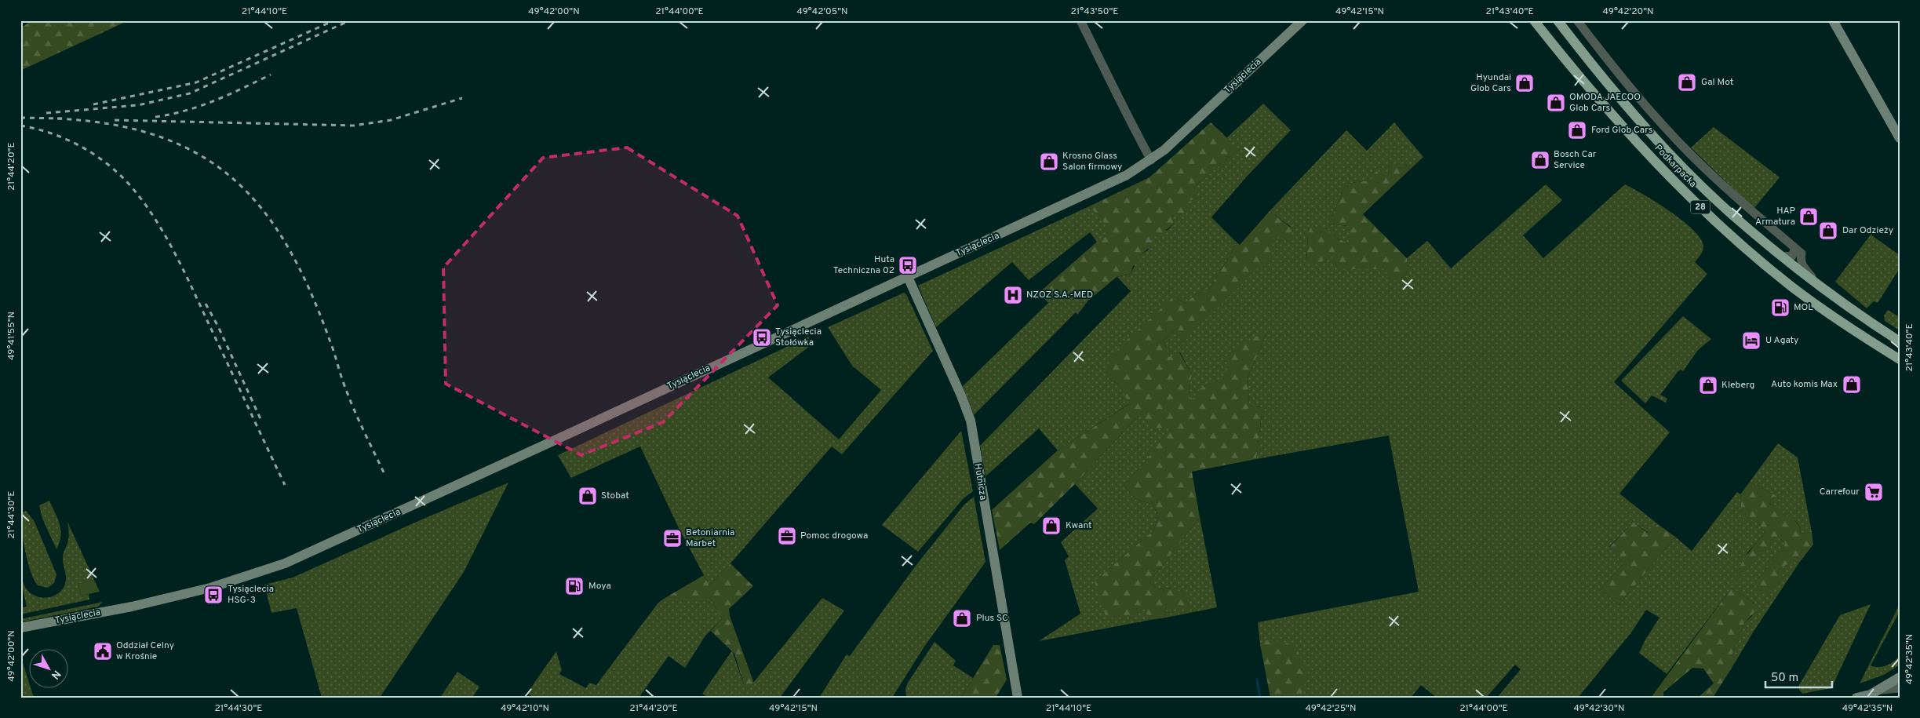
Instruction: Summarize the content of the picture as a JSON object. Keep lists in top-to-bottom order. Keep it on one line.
{"streets":{"main road":["Podkarpacka","28"],"street":["Tysiąclecia","Hutnicza"]},"crossings":[["Tysiąclecia","Hutnicza"]],"places":{"shop":["Gal Mot","Hyundai Glob Cars","OMODA JAECOO Glob Cars","Ford Glob Cars","Bosch Car Service","Krosno Glass Salon firmowy","HAP Armatura","Dar Odzieży","Auto komis Max","Kleberg","Stobat","Kwant","Plus SC"],"bus stop":["Huta Techniczna 02","Tysiąclecia Stołówka","Tysiąclecia HSG-3"],"hospital":["NZOZ S.A.-MED"],"fuel station":["MOL","Moya"],"hotel":["U Agaty"],"supermarket":["Carrefour"],"office":["Pomoc drogowa","Betoniarnia Marbet"],"public building":["Oddział Celny w Krośnie"]},"scale_bar":"50 m","north":"bottom right","coordinates":["21°44'10\"E","49°42'00\"N","21°44'00\"E","49°42'05\"N","21°43'50\"E","49°42'15\"N","21°43'40\"E","49°42'20\"N","21°44'20\"E","49°41'55\"N","21°44'30\"E","49°42'35\"N","49°42'10\"N","49°42'25\"N","49°42'30\"N"]}
